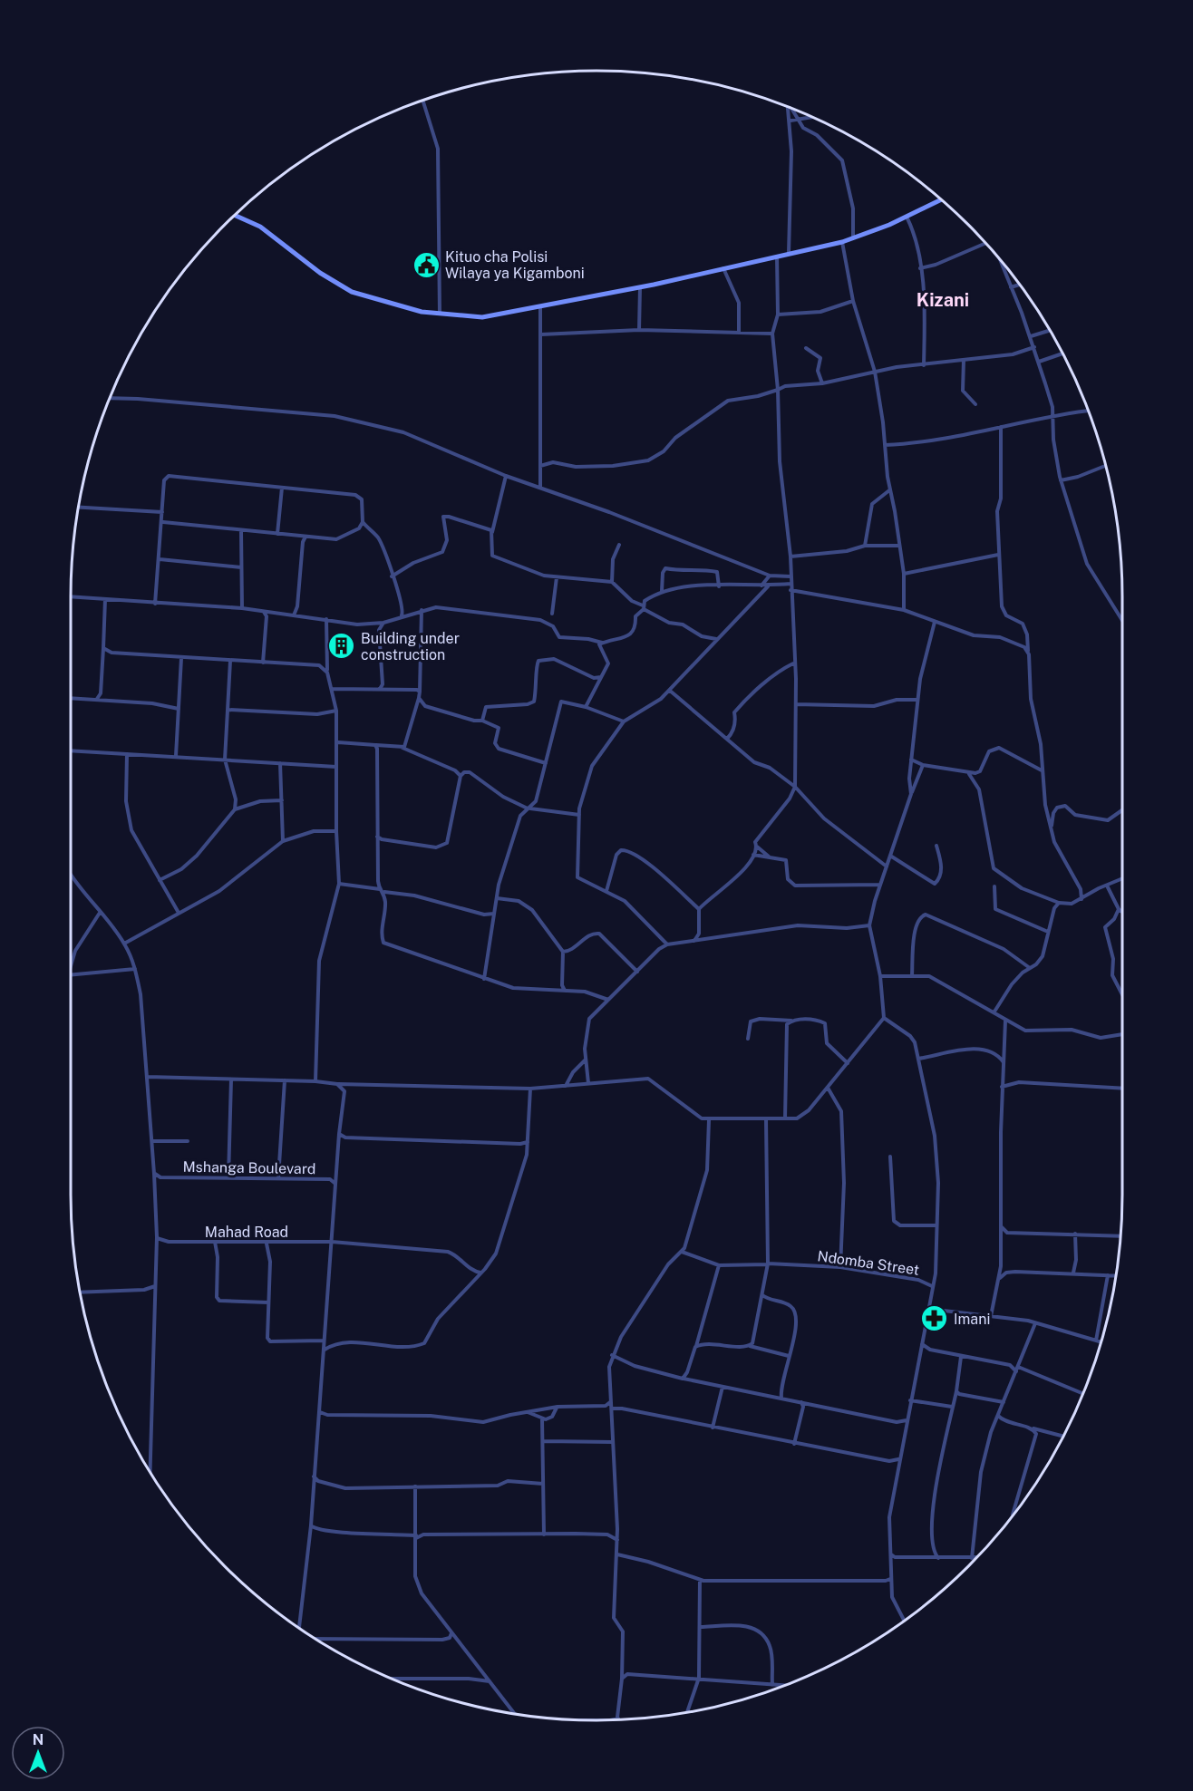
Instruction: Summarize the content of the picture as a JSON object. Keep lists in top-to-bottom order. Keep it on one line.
{"streets":{"street":["Mshanga Boulevard","Mahad Road","Ndomba Street"]},"districts":["Kizani"],"places":{"public building":["Kituo cha Polisi Wilaya ya Kigamboni"],"building":["Building under construction"],"pharmacy":["Imani"]},"north":"top"}
